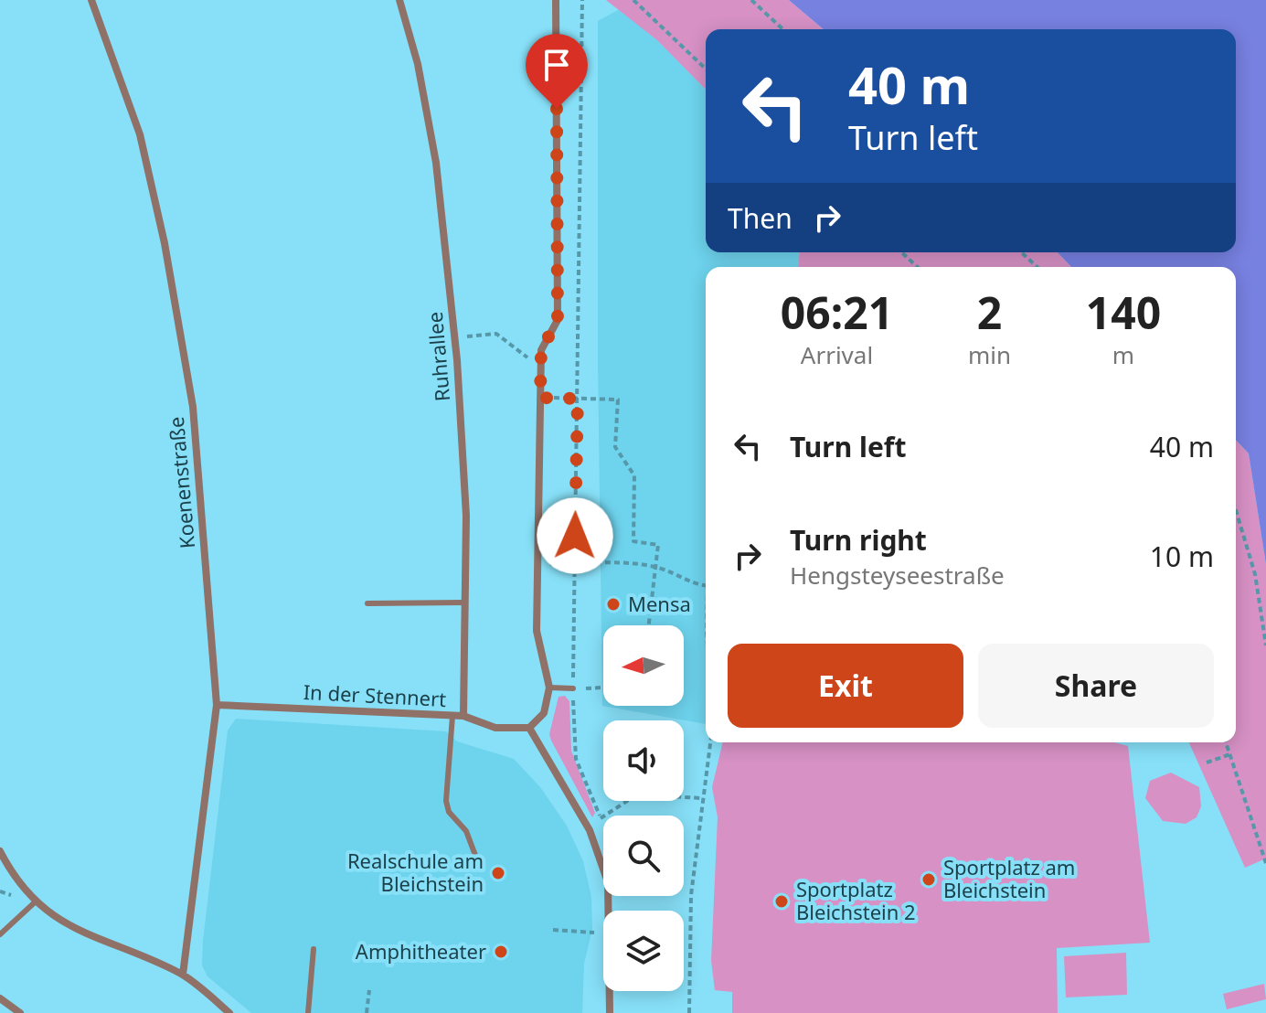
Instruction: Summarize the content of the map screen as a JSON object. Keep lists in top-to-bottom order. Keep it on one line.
{"streets":{"street":["Ruhrallee","Koenenstraße","In der Stennert"]},"crossings":[["Ruhrallee","In der Stennert"],["Koenenstraße","In der Stennert"]],"places":["Mensa","Realschule am Bleichstein","Sportplatz am Bleichstein","Sportplatz Bleichstein 2","Amphitheater"],"north":"left","page":{"turn":["40 m","Turn left"],"then":"Then","eta":["06:21","Arrival","2","min","140","m"],"list":[{"name":"Turn left","value":"40 m"},{"name":"Turn right","note":"Hengsteyseestraße","value":"10 m"}],"buttons":["Exit","Share"]}}
